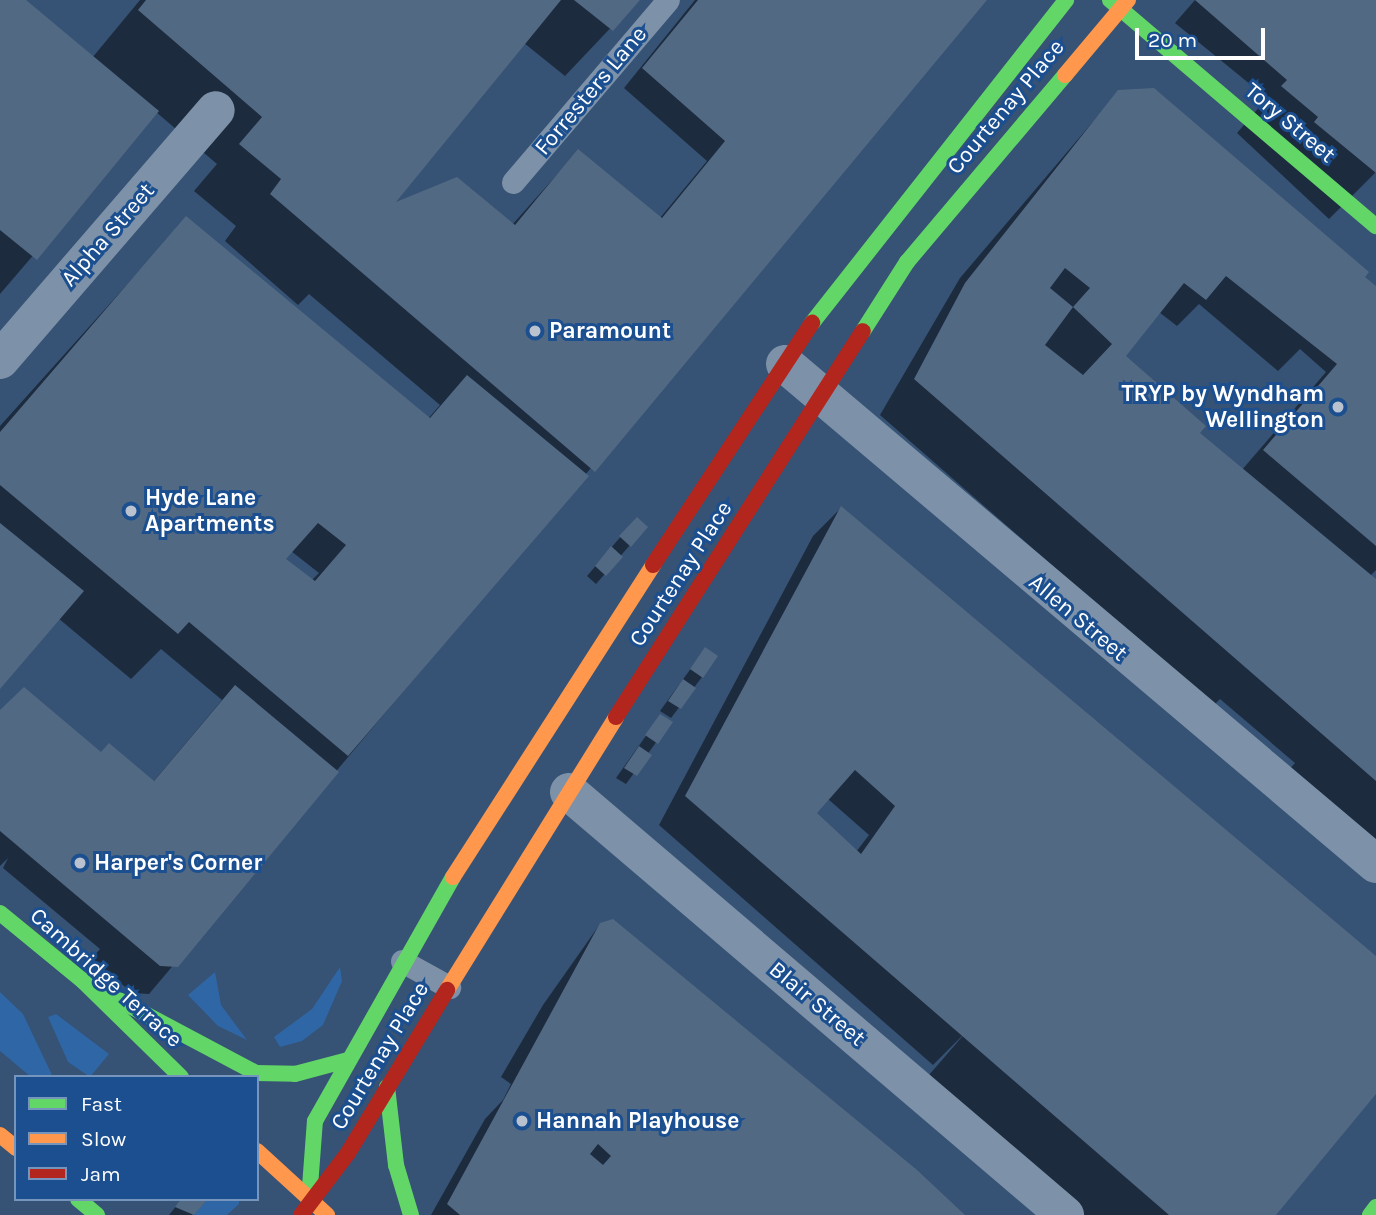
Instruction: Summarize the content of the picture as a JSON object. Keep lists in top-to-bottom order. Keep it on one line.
{"streets":{"street":["Courtenay Place","Tory Street","Alpha Street","Allen Street","Cambridge Terrace","Blair Street"],"lane":["Forresters Lane"]},"crossings":[["Courtenay Place","Tory Street"],["Courtenay Place","Allen Street"],["Courtenay Place","Blair Street"]],"places":["Paramount","TRYP by Wyndham Wellington","Hyde Lane Apartments","Harper's Corner","Hannah Playhouse"],"legend":["Fast","Slow","Jam"],"scale_bar":"20 m"}
